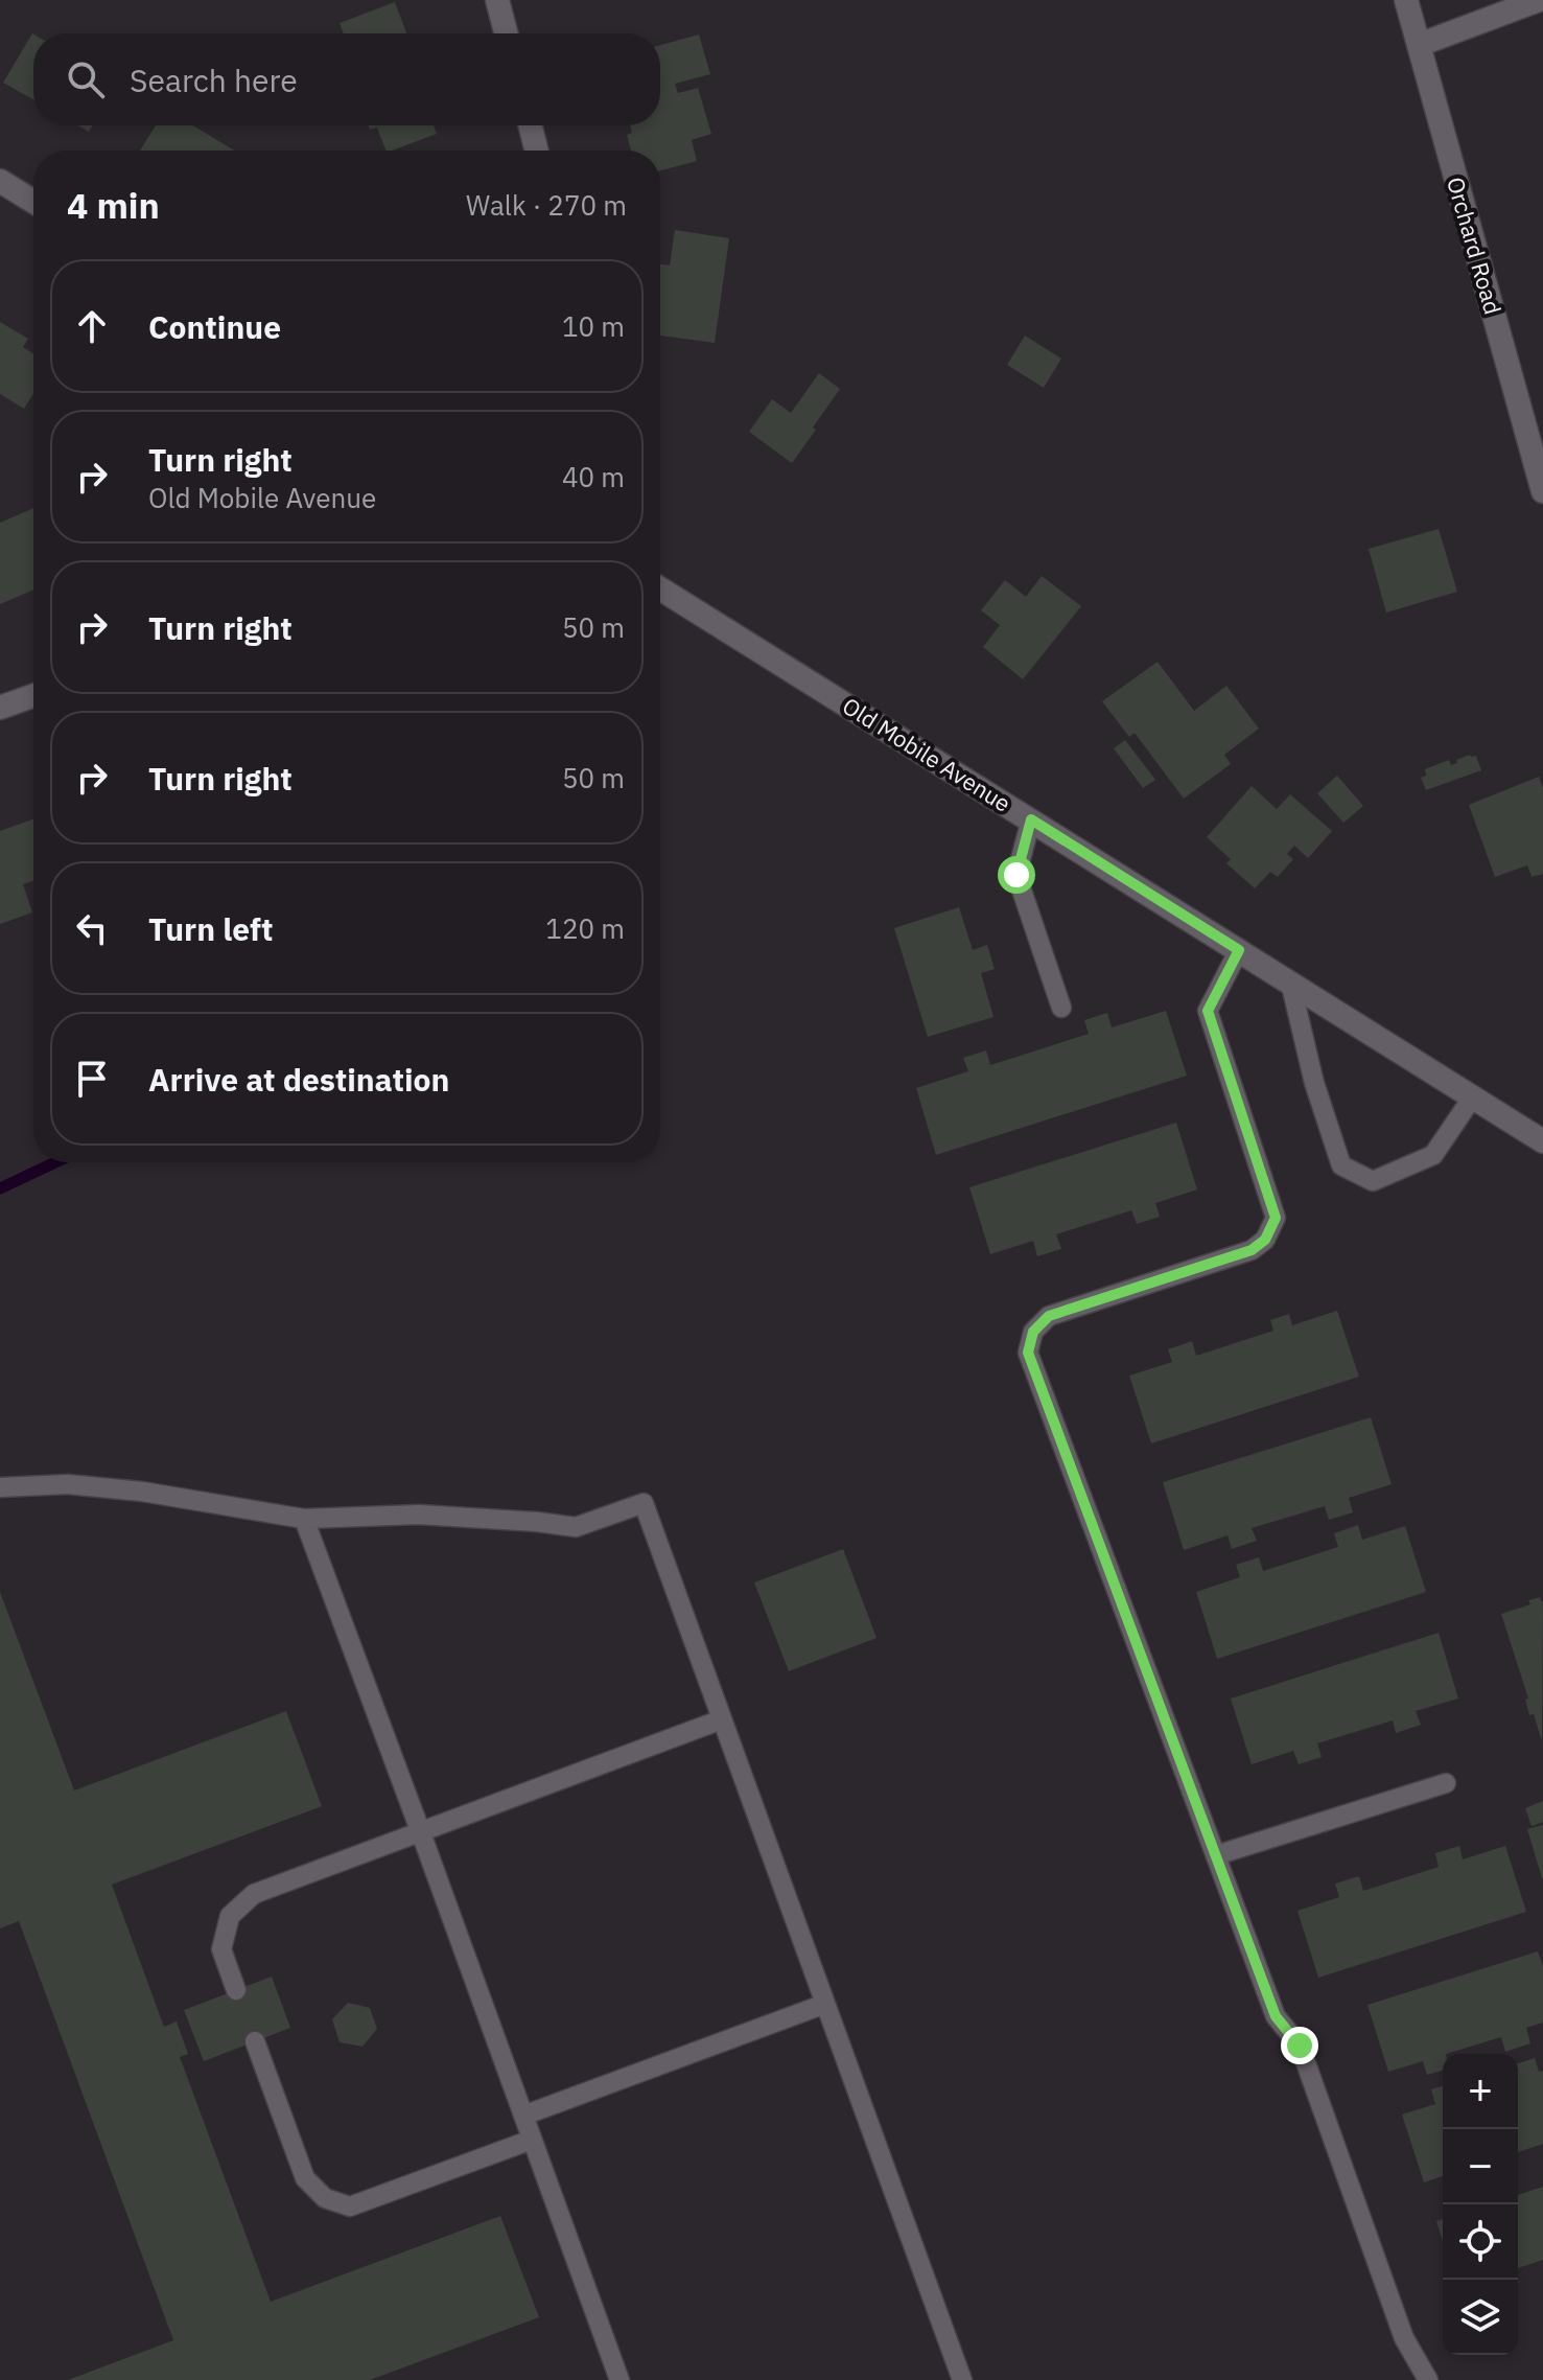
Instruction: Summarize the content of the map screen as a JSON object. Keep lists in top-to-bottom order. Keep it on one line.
{"streets":{"street":["Orchard Road","Old Mobile Avenue"]},"page":{"search":"Search here","heading":["4 min","Walk · 270 m"],"list":[["Continue","10 m"],["Turn right","Old Mobile Avenue","40 m"],["Turn right","50 m"],["Turn right","50 m"],["Turn left","120 m"],"Arrive at destination"],"map_buttons":["+","−"]}}
